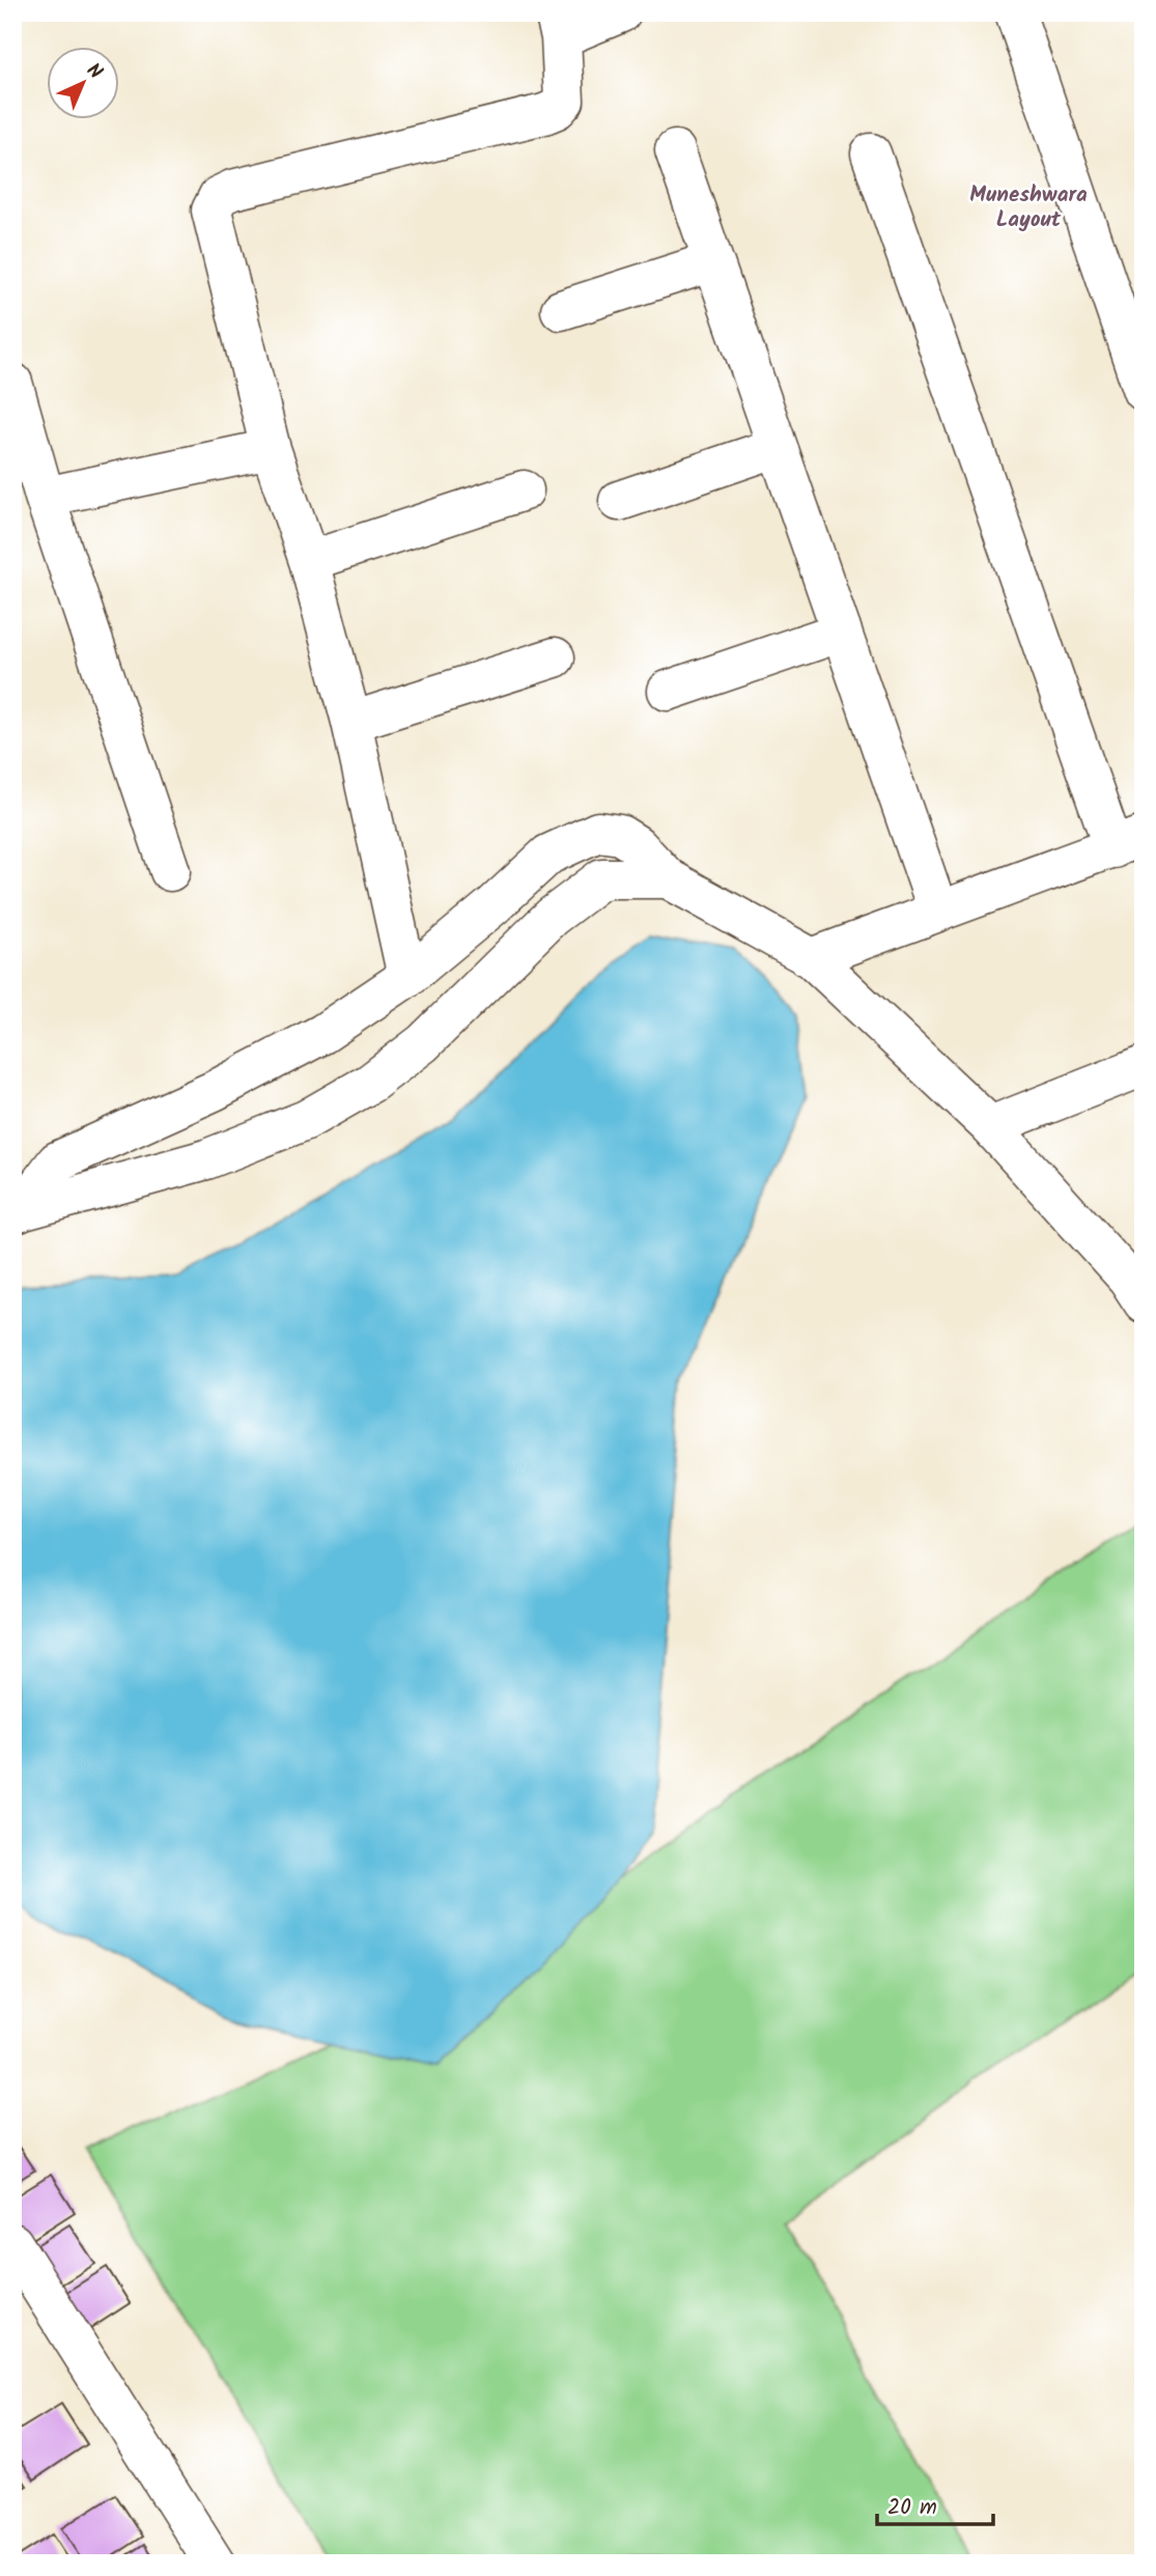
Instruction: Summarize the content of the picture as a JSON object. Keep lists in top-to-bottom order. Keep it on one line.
{"districts":["Muneshwara Layout"],"scale_bar":"20 m","north":"top right"}
